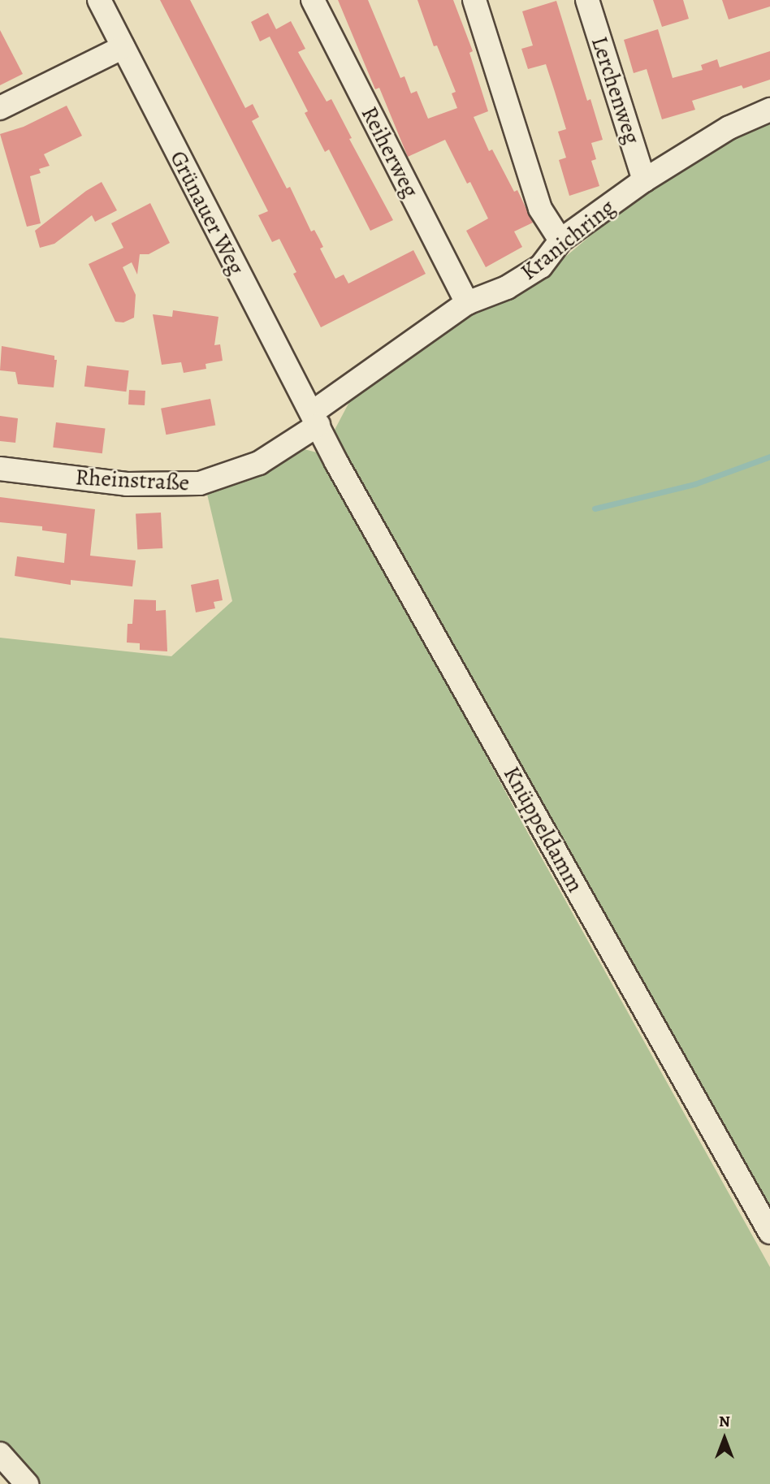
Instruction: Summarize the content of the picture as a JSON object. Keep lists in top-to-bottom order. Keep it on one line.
{"streets":{"street":["Lerchenweg","Reiherweg","Grünauer Weg","Kranichring","Rheinstraße","Knüppeldamm"]},"crossings":[["Lerchenweg","Kranichring"],["Reiherweg","Kranichring"],["Grünauer Weg","Kranichring"],["Grünauer Weg","Rheinstraße"],["Grünauer Weg","Knüppeldamm"],["Kranichring","Rheinstraße"],["Kranichring","Knüppeldamm"],["Rheinstraße","Knüppeldamm"]],"north":"top"}
